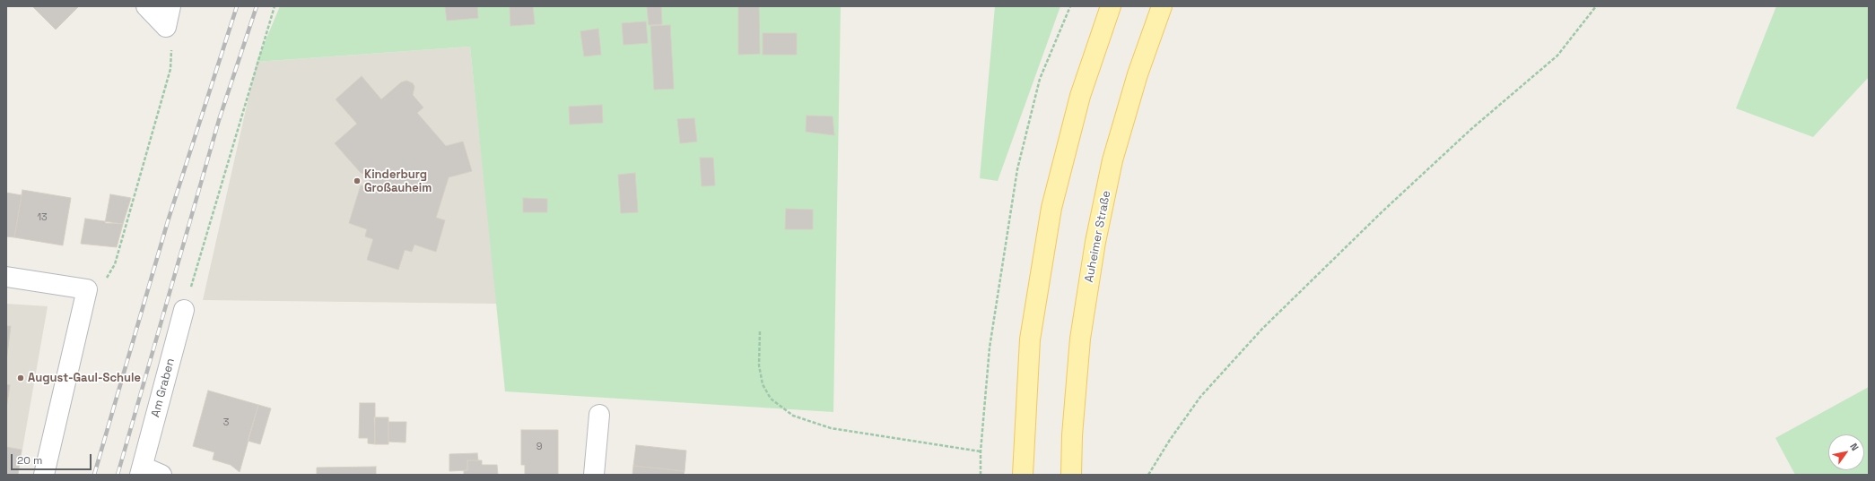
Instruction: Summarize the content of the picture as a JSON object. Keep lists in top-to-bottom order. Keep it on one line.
{"streets":{"main road":["Auheimer Straße"],"street":["Am Graben"]},"places":["Kinderburg Großauheim","August-Gaul-Schule"],"house_numbers":["13","3","9"],"scale_bar":"20 m","north":"top right"}
